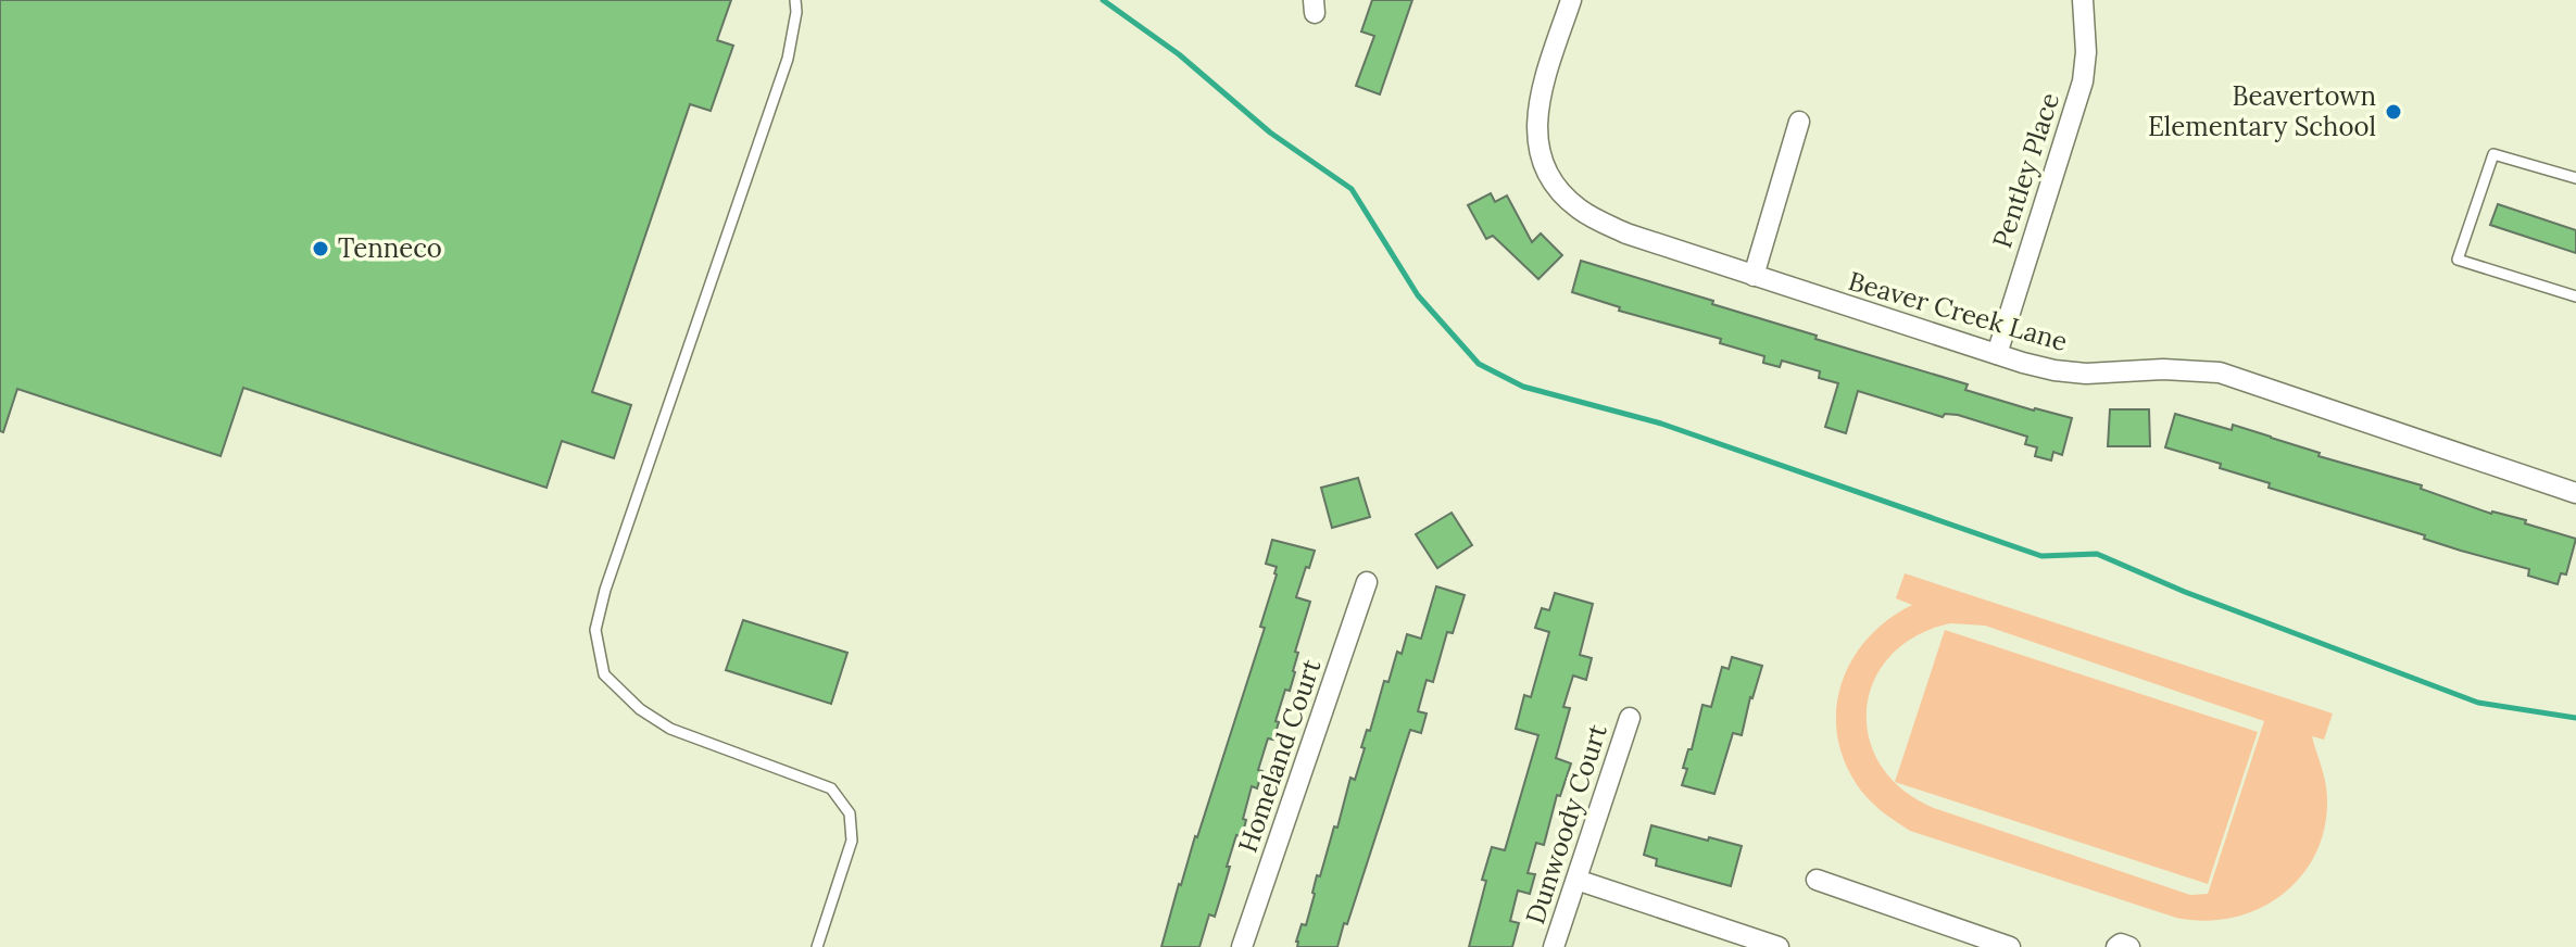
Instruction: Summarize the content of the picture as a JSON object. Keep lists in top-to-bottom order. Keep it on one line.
{"streets":{"street":["Pentley Place","Beaver Creek Lane","Homeland Court","Dunwoody Court"]},"crossings":[["Pentley Place","Beaver Creek Lane"]],"places":["Beavertown Elementary School","Tenneco"]}
